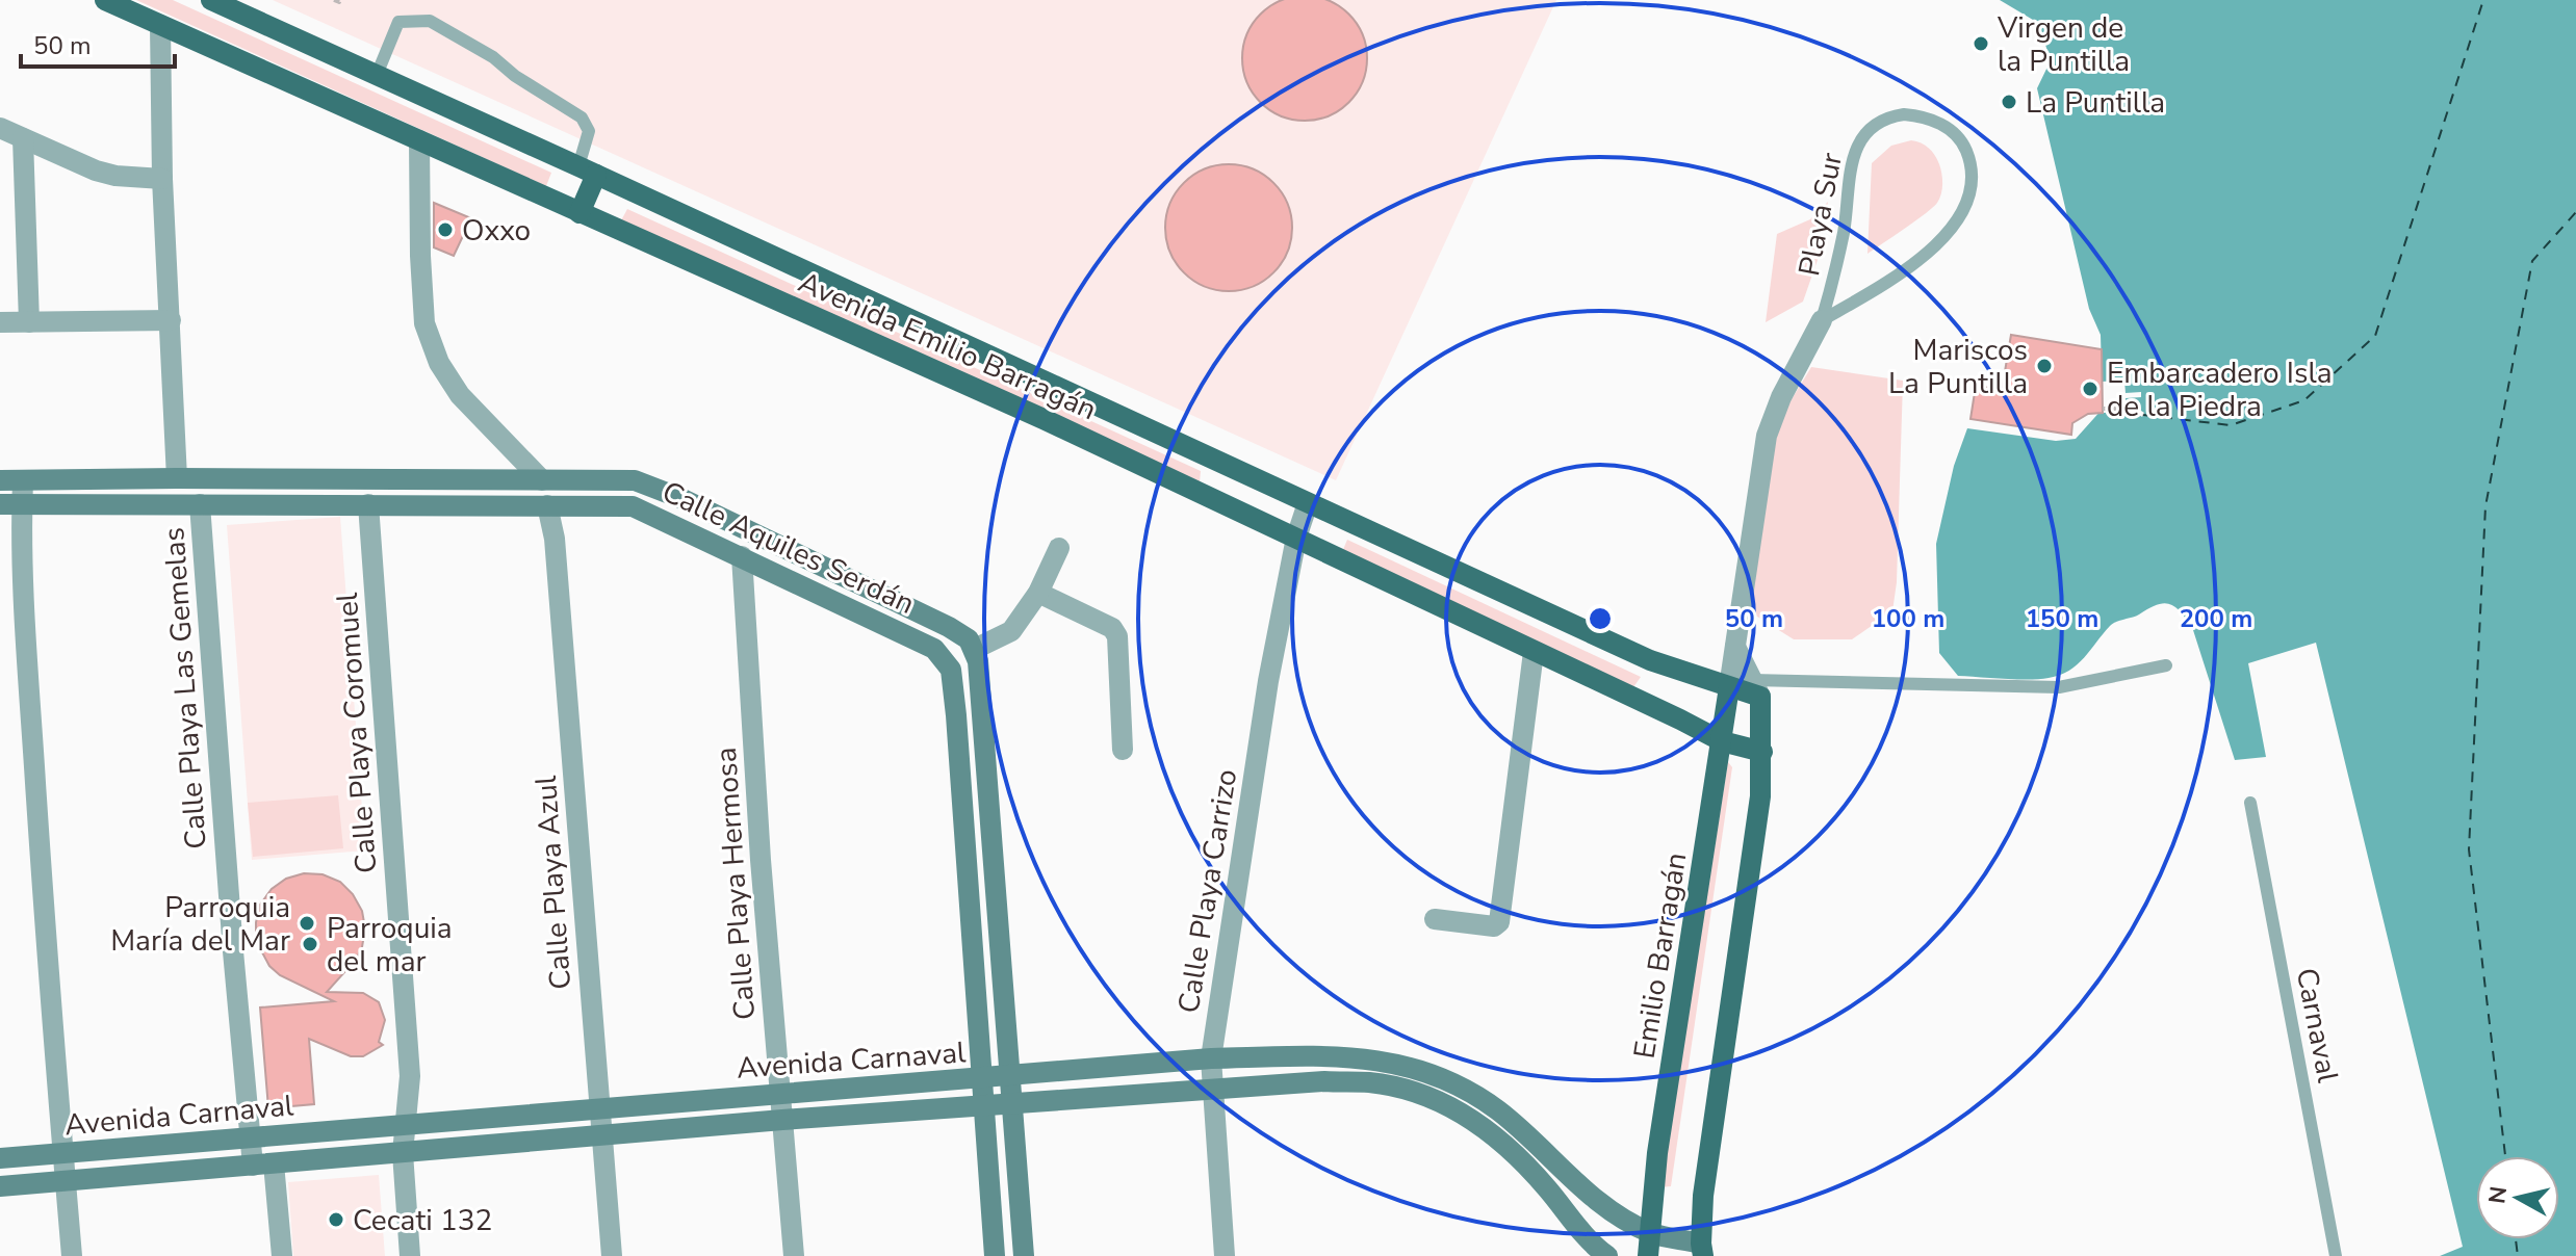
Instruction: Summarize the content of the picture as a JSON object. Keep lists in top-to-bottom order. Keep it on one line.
{"streets":{"main road":["Avenida Emilio Barragán","Emilio Barragán"],"street":["Calle Aquiles Serdán","Calle Playa Las Gemelas","Calle Playa Coromuel","Calle Playa Azul","Calle Playa Hermosa","Calle Playa Carrizo","Avenida Carnaval"],"lane":["Playa Sur","Carnaval"]},"crossings":[["Avenida Emilio Barragán","Calle Playa Carrizo"],["Avenida Emilio Barragán","Emilio Barragán"],["Calle Aquiles Serdán","Calle Playa Las Gemelas"],["Calle Aquiles Serdán","Calle Playa Coromuel"],["Calle Aquiles Serdán","Calle Playa Azul"],["Calle Aquiles Serdán","Calle Playa Hermosa"],["Calle Aquiles Serdán","Avenida Carnaval"],["Calle Playa Las Gemelas","Avenida Carnaval"],["Calle Playa Coromuel","Avenida Carnaval"],["Calle Playa Azul","Avenida Carnaval"],["Calle Playa Hermosa","Avenida Carnaval"],["Calle Playa Carrizo","Avenida Carnaval"],["Emilio Barragán","Avenida Carnaval"]],"places":["Virgen de la Puntilla","La Puntilla","Oxxo","Mariscos La Puntilla","Embarcadero Isla de la Piedra","Parroquia María del Mar","Parroquia del mar","Cecati 132"],"scale_bar":"50 m","north":"left","rings":["50 m","100 m","150 m","200 m"]}
